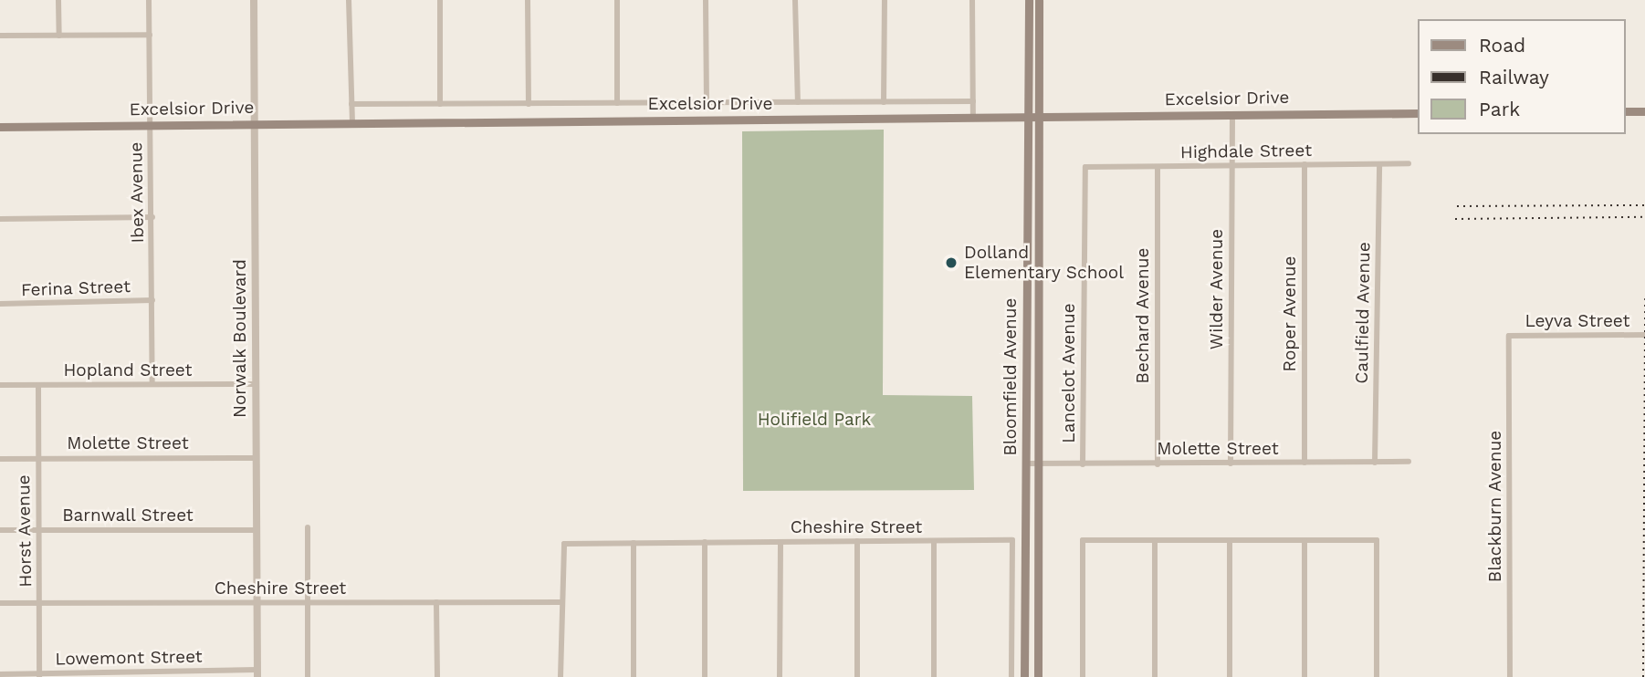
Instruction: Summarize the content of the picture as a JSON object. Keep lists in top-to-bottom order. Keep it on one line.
{"streets":{"main road":["Excelsior Drive","Bloomfield Avenue"],"street":["Highdale Street","Ibex Avenue","Ferina Street","Wilder Avenue","Caulfield Avenue","Roper Avenue","Bechard Avenue","Leyva Street","Norwalk Boulevard","Hopland Street","Lancelot Avenue","Molette Street","Blackburn Avenue","Barnwall Street","Cheshire Street","Horst Avenue","Lowemont Street"]},"crossings":[["Excelsior Drive","Ibex Avenue"],["Excelsior Drive","Wilder Avenue"],["Excelsior Drive","Norwalk Boulevard"],["Excelsior Drive","Bloomfield Avenue"],["Highdale Street","Wilder Avenue"],["Highdale Street","Caulfield Avenue"],["Highdale Street","Roper Avenue"],["Highdale Street","Bechard Avenue"],["Highdale Street","Lancelot Avenue"],["Ibex Avenue","Ferina Street"],["Ibex Avenue","Hopland Street"],["Wilder Avenue","Molette Street"],["Caulfield Avenue","Molette Street"],["Roper Avenue","Molette Street"],["Bechard Avenue","Molette Street"],["Leyva Street","Blackburn Avenue"],["Norwalk Boulevard","Hopland Street"],["Norwalk Boulevard","Molette Street"],["Norwalk Boulevard","Barnwall Street"],["Norwalk Boulevard","Cheshire Street"],["Norwalk Boulevard","Lowemont Street"],["Hopland Street","Horst Avenue"],["Lancelot Avenue","Molette Street"],["Bloomfield Avenue","Molette Street"],["Molette Street","Horst Avenue"],["Barnwall Street","Horst Avenue"],["Cheshire Street","Horst Avenue"],["Horst Avenue","Lowemont Street"]],"parks":["Holifield Park"],"places":["Dolland Elementary School"],"legend":["Road","Railway","Park"]}
